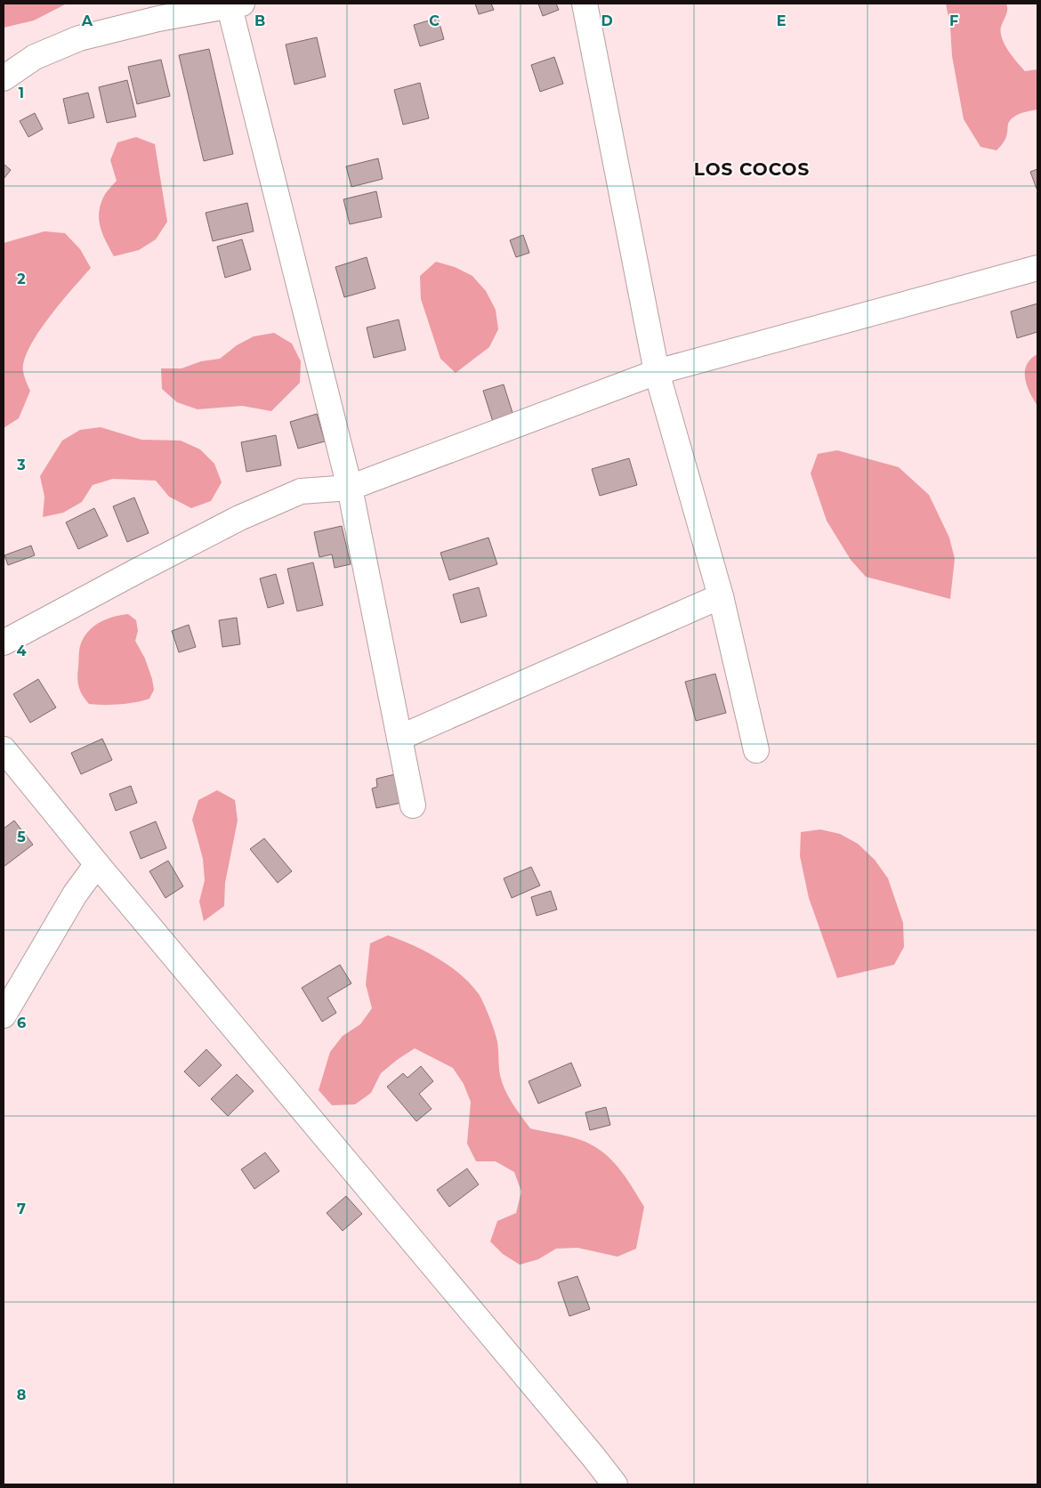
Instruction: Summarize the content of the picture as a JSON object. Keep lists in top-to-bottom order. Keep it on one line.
{"districts":["LOS COCOS"],"grid":{"columns":["A","B","C","D","E","F"],"rows":["1","2","3","4","5","6","7","8"]}}
